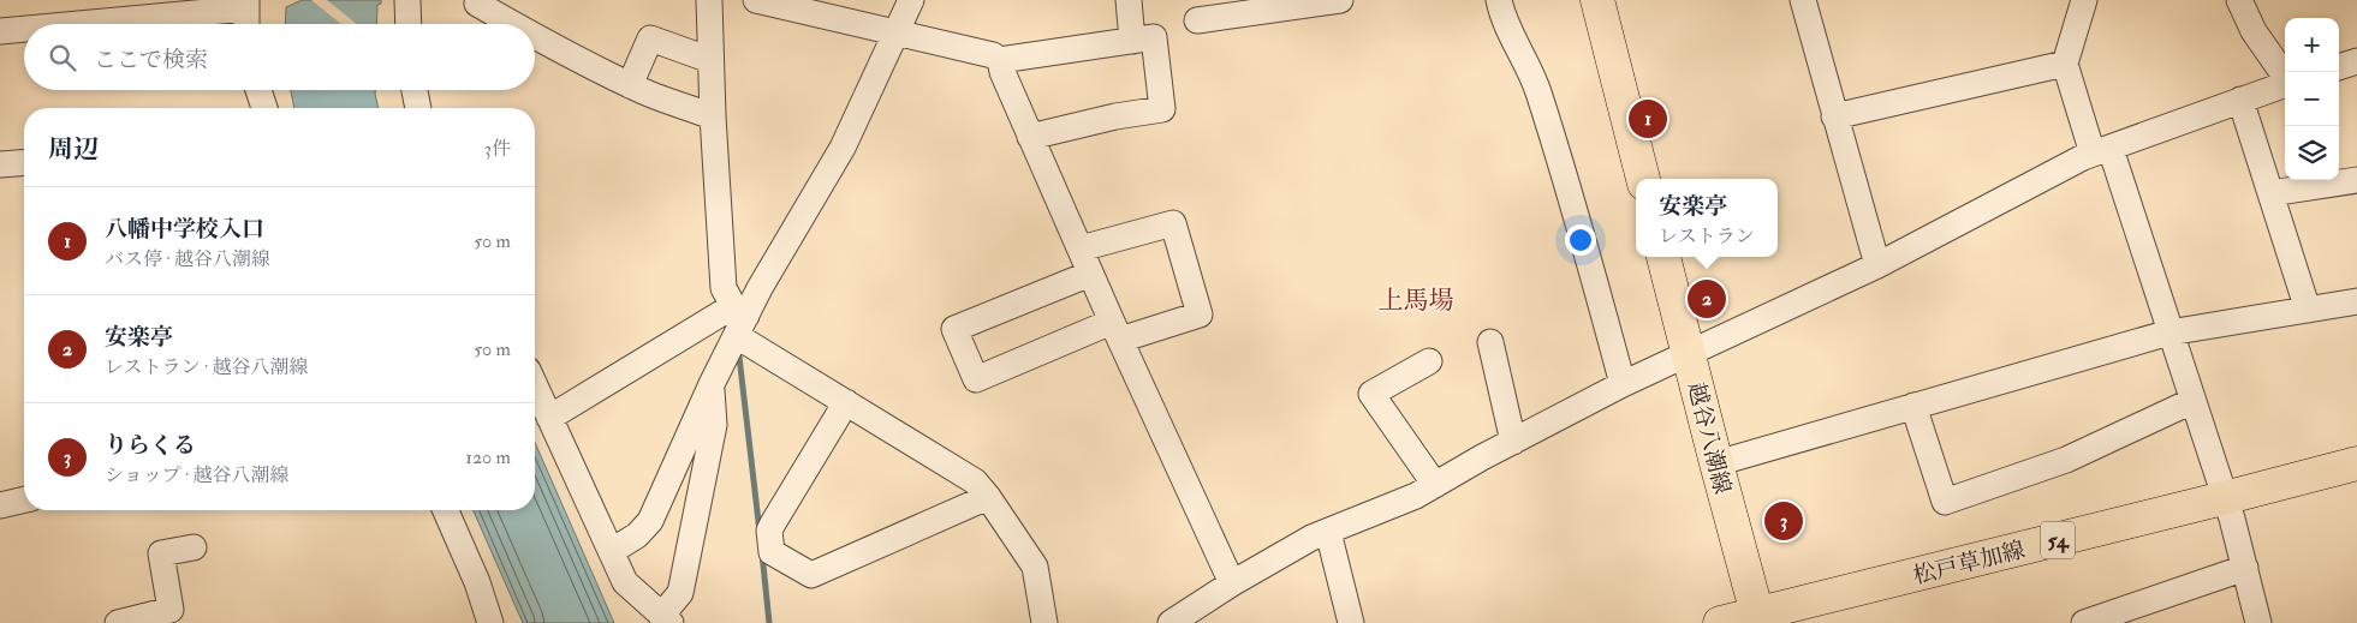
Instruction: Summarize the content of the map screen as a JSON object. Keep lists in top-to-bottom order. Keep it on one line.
{"streets":{"main road":["越谷八潮線","54","松戸草加線"]},"crossings":[["越谷八潮線","松戸草加線"]],"districts":["上馬場"],"page":{"map_buttons":["+","−"],"search":"ここで検索","pins":["1","2","3"],"heading":["周辺","3件"],"popup":["安楽亭","レストラン"],"list":[{"mark":"1","name":"八幡中学校入口","note":"バス停 · 越谷八潮線","value":"50 m"},{"mark":"2","name":"安楽亭","note":"レストラン · 越谷八潮線","value":"50 m"},{"mark":"3","name":"りらくる","note":"ショップ · 越谷八潮線","value":"120 m"}]}}
